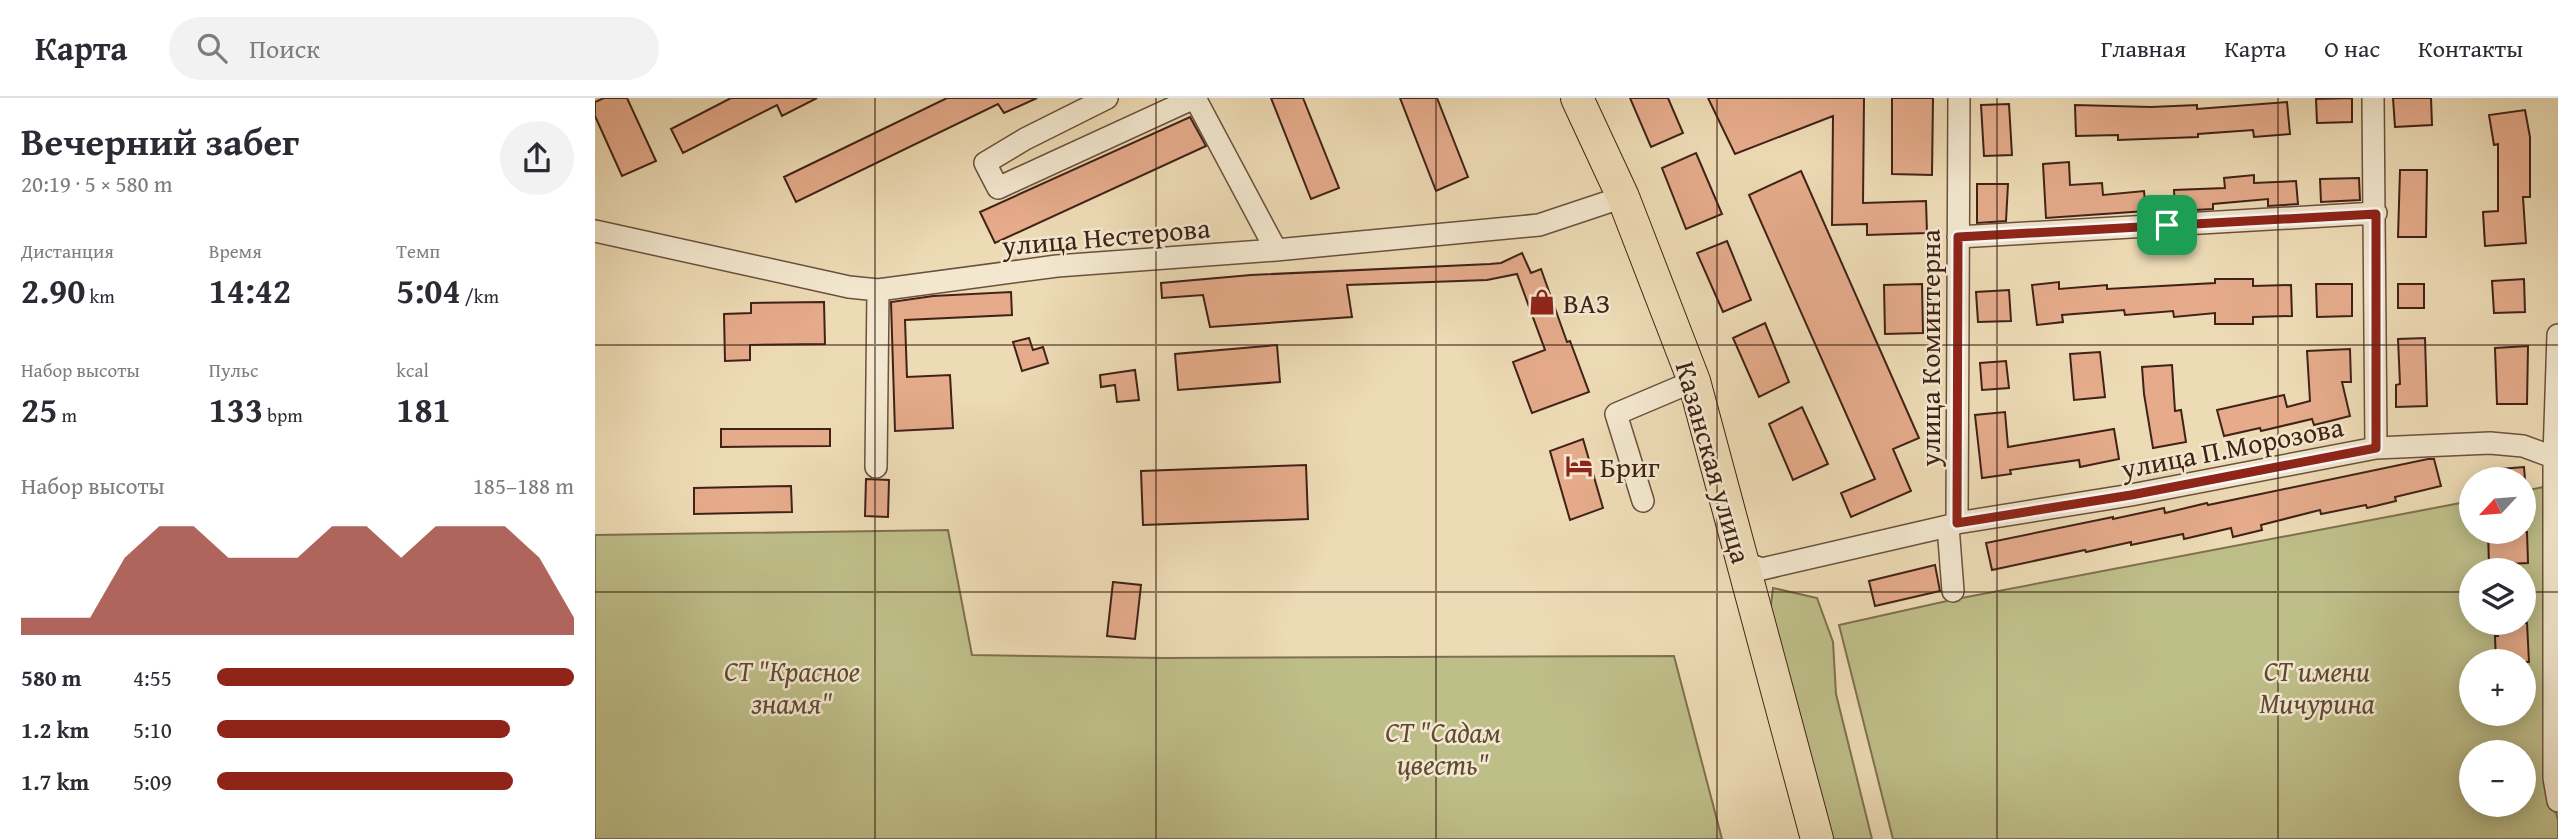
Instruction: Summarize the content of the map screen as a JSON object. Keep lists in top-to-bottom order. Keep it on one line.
{"streets":{"highway":["Казанская улица"],"street":["улица Нестерова","улица Коминтерна","улица П.Морозова"]},"crossings":[["улица Нестерова","Казанская улица"],["улица Коминтерна","улица П.Морозова"],["улица П.Морозова","Казанская улица"]],"parks":["СТ \"Красное знамя\"","СТ имени Мичурина","СТ \"Садам цвесть\""],"places":{"shop":["ВАЗ"],"hotel":["Бриг"]},"north":"bottom left","page":{"header":"Карта","search":"Поиск","nav":["Главная","Карта","О нас","Контакты"],"heading":["Вечерний забег","20:19 · 5 × 580 m"],"stats":[["Дистанция","2.90 km"],["Время","14:42"],["Темп","5:04 /km"],["Набор высоты","25 m"],["Пульс","133 bpm"],["kcal","181"]],"chart":["Набор высоты","185–188 m"],"map_buttons":["+","−"],"list":[{"name":"580 m","note":"4:55"},{"name":"1.2 km","note":"5:10"},{"name":"1.7 km","note":"5:09"}]}}
